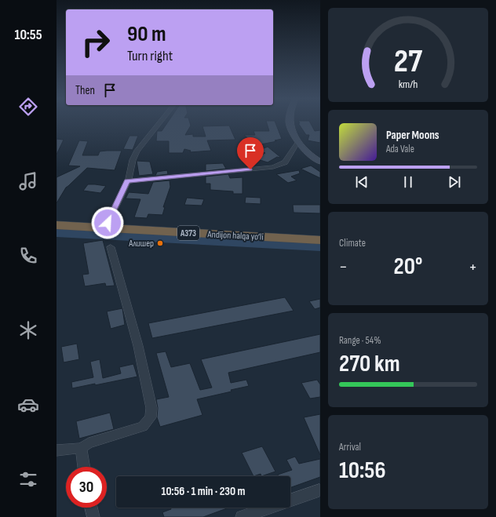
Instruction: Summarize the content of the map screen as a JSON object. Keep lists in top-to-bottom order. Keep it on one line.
{"streets":{"highway":["A373","Andijon halqa yo‘li"]},"places":["Алишер"],"page":{"tabs":"10:55","turn":["90 m","Turn right"],"then":"Then","song":["Paper Moons","Ada Vale"],"tile":["Climate",["Range · 54%","270 km"],["Arrival","10:56"]],"heat":["−","20°","+"],"limit":"30","trip":"10:56 · 1 min · 230 m","gauge":["27","km/h"]}}
